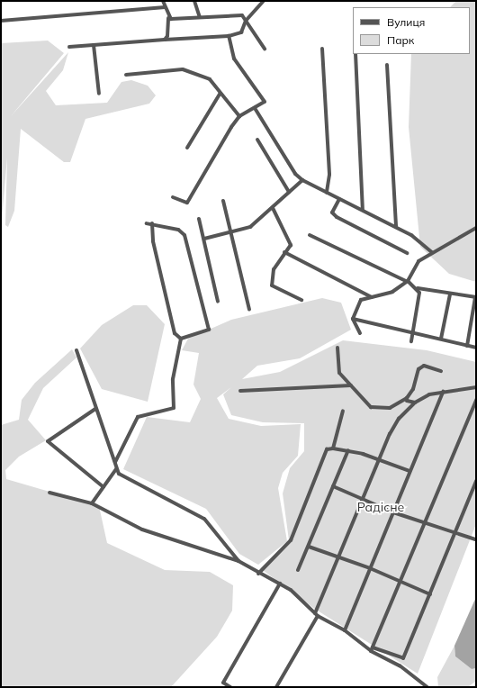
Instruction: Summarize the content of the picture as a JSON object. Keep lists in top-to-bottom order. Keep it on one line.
{"parks":["Радісне"],"legend":["Вулиця","Парк"]}
